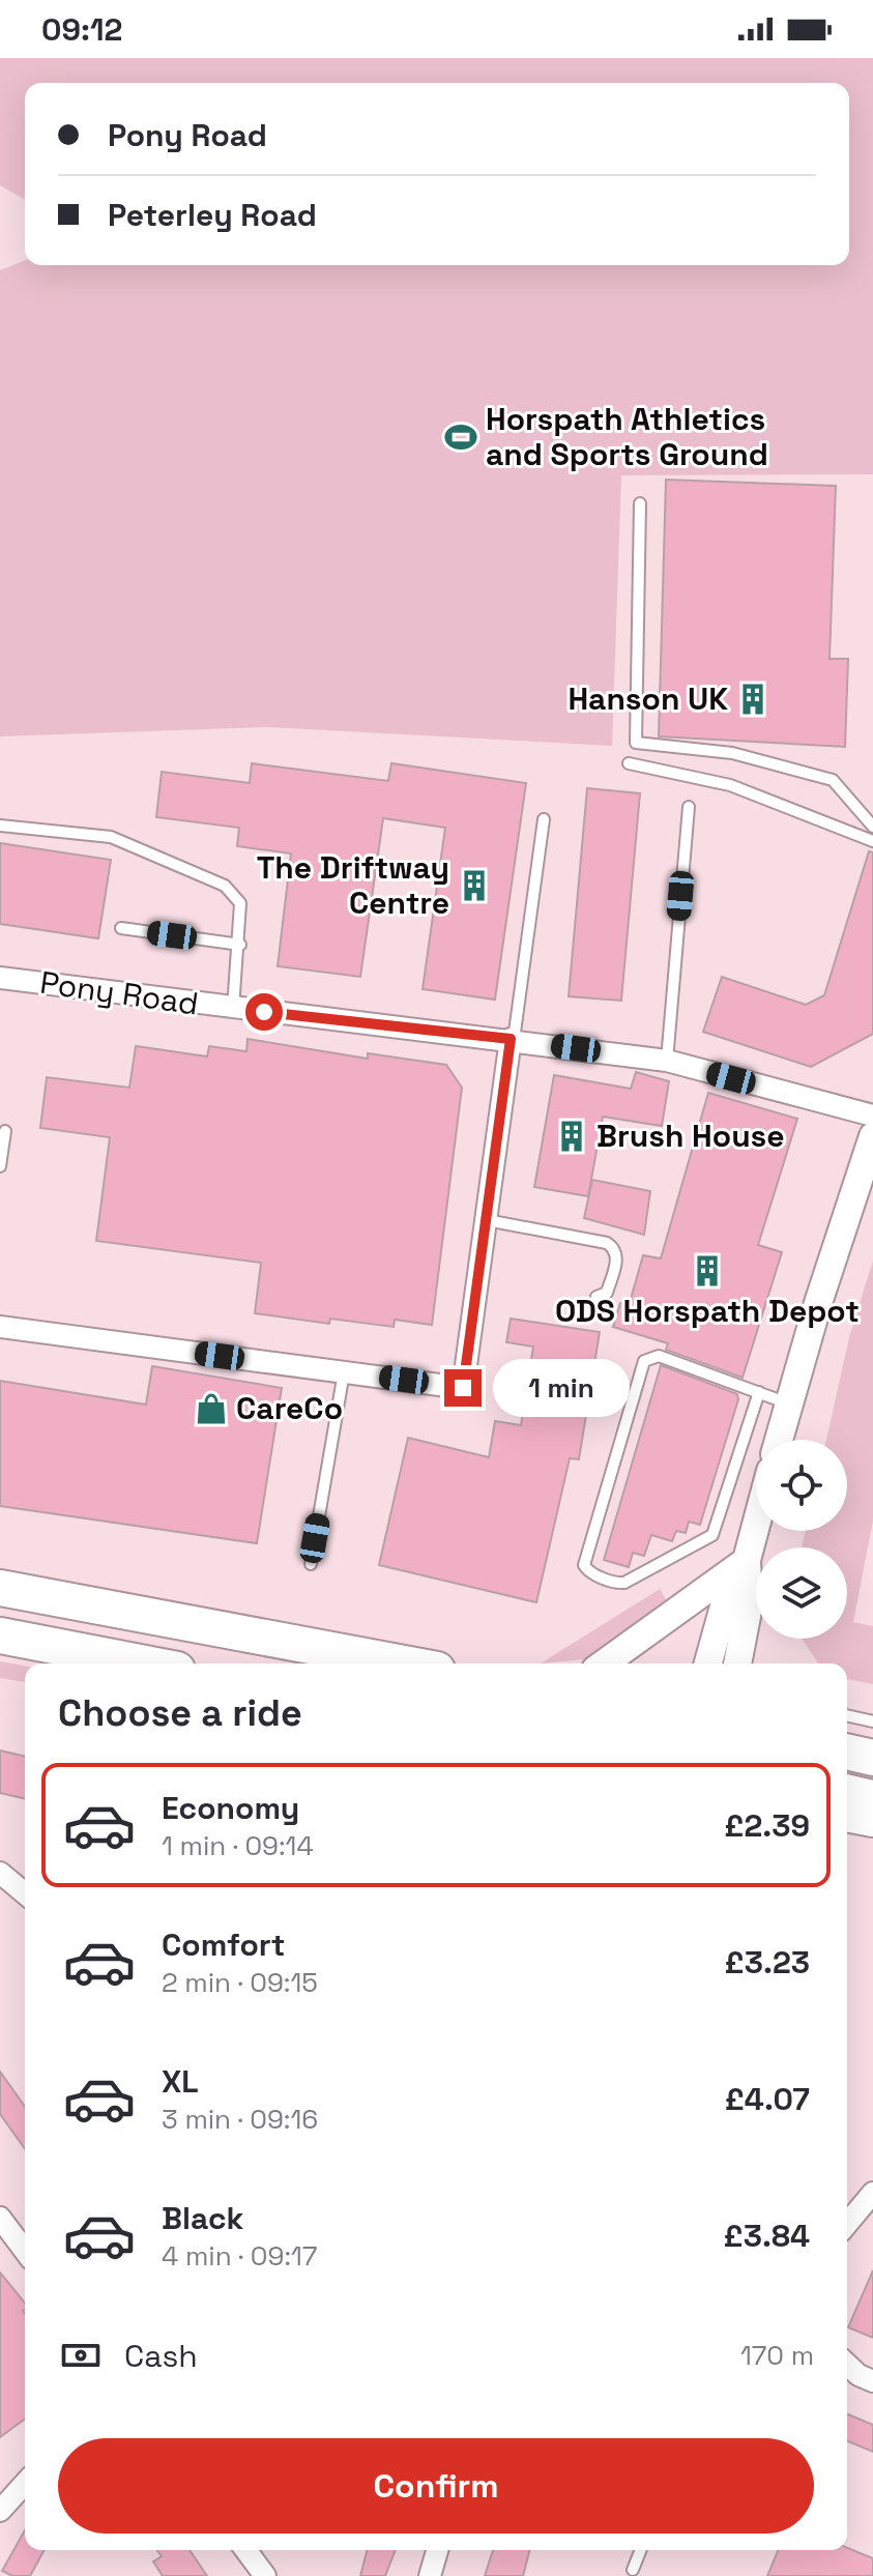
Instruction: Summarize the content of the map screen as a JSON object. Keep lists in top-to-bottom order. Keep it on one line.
{"streets":{"street":["Pony Road"]},"places":{"sports":["Horspath Athletics and Sports Ground"],"building":["Hanson UK","The Driftway Centre","Brush House","ODS Horspath Depot"],"shop":["CareCo"]},"page":{"status":"09:12","banner":["Pony Road","Peterley Road"],"bubble":"1 min","heading":"Choose a ride","list":[{"name":"Economy","note":"1 min · 09:14","value":"£2.39"},{"name":"Comfort","note":"2 min · 09:15","value":"£3.23"},{"name":"XL","note":"3 min · 09:16","value":"£4.07"},{"name":"Black","note":"4 min · 09:17","value":"£3.84"}],"pay":["Cash","170 m"],"buttons":"Confirm"}}
